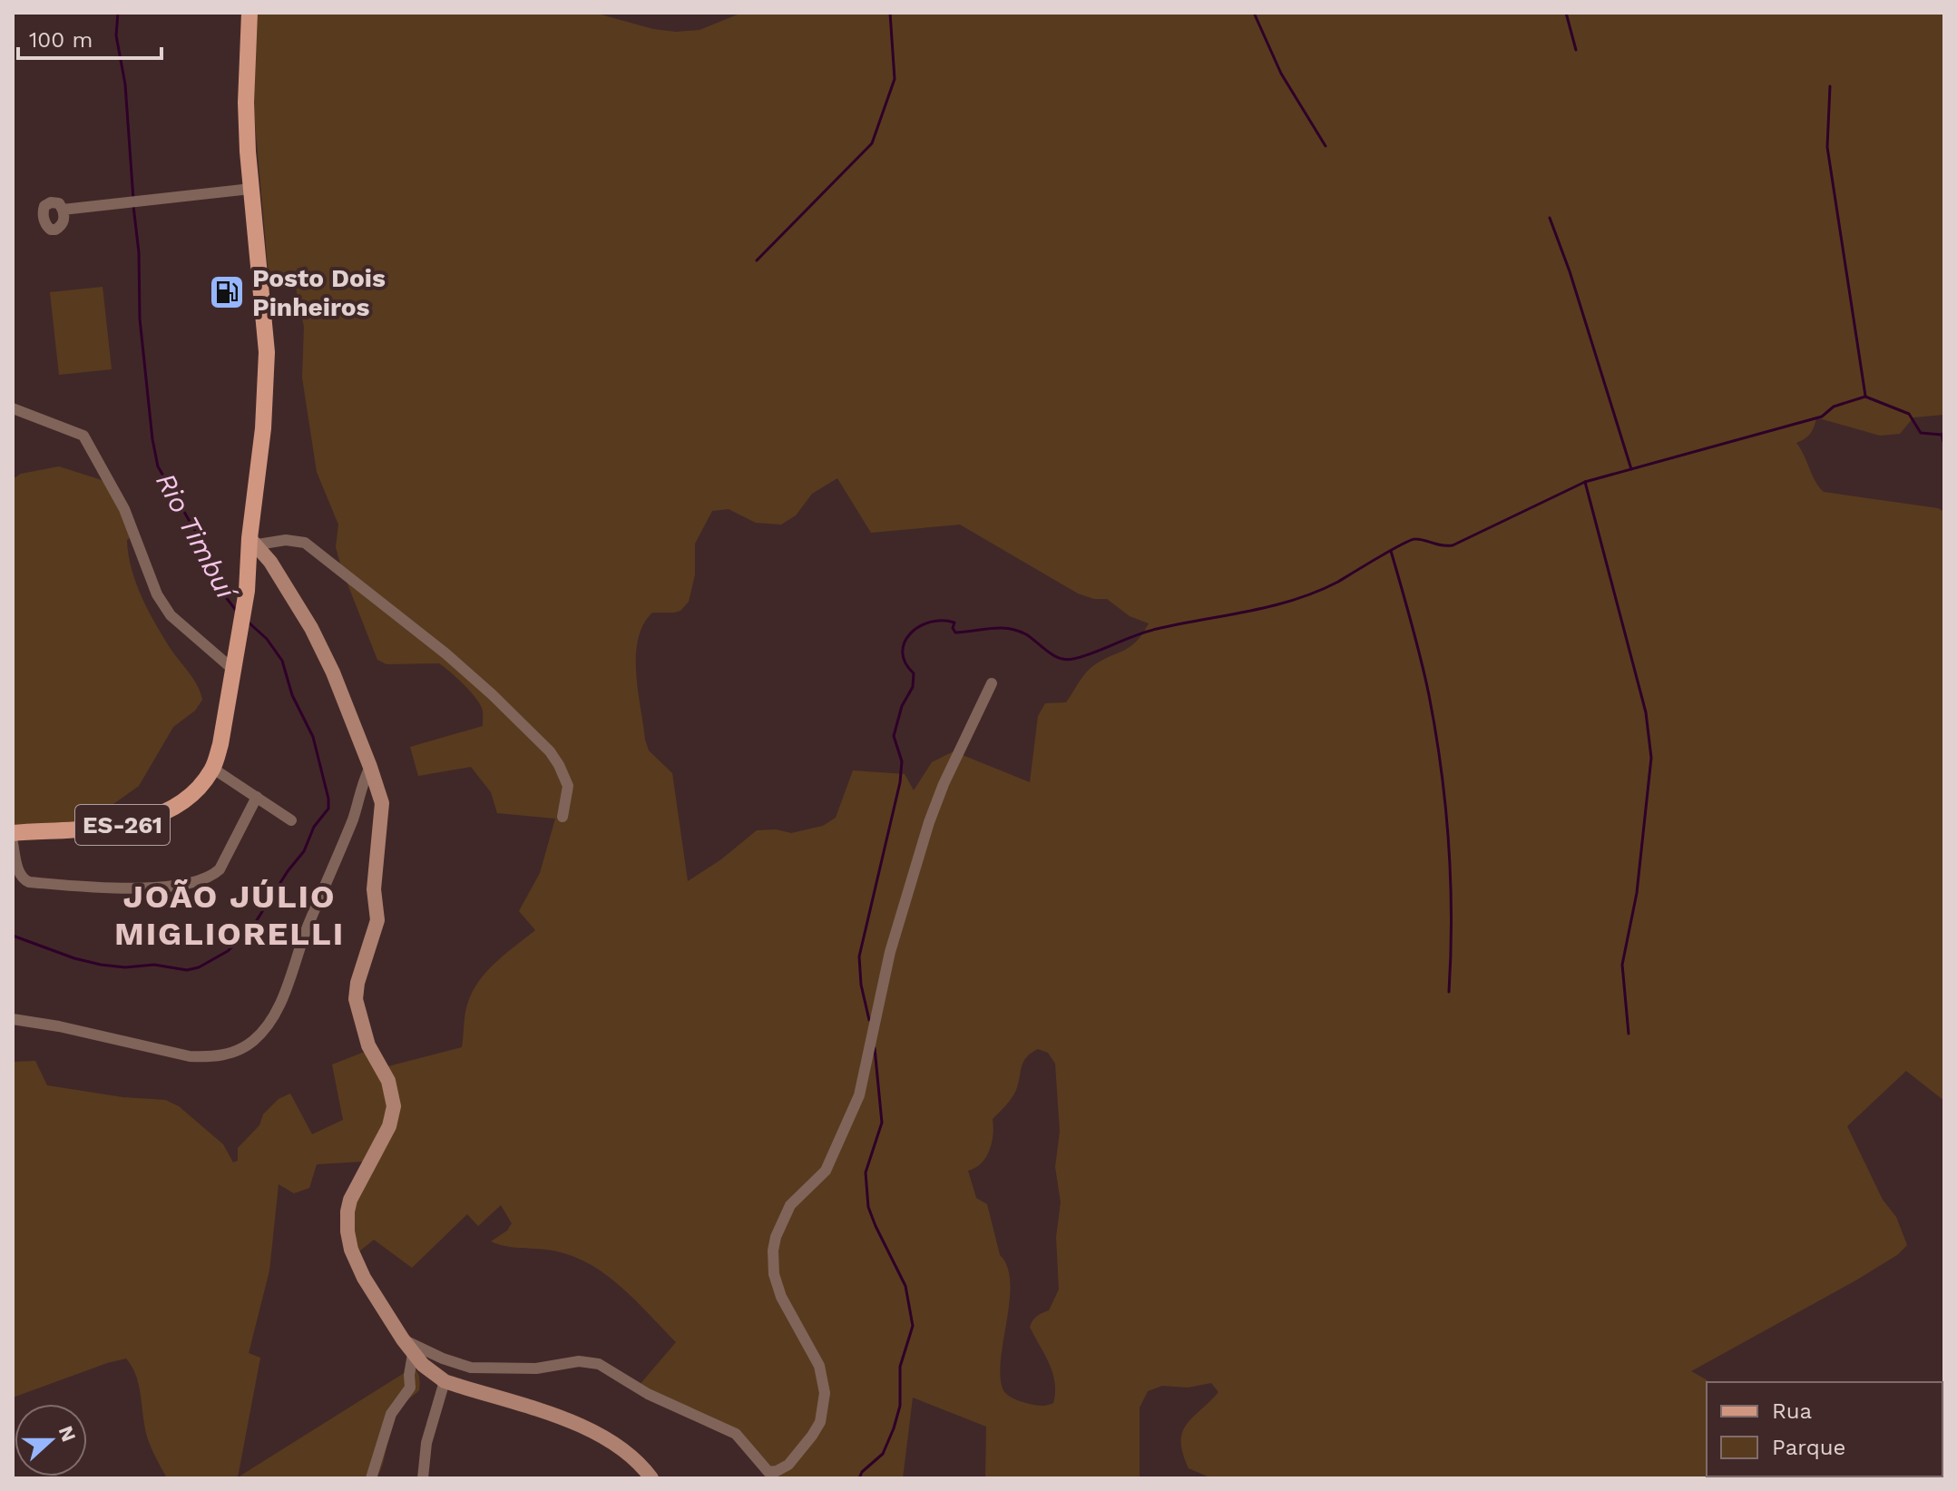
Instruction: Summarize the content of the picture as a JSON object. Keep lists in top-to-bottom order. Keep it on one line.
{"streets":{"main road":["ES-261"]},"districts":["JOÃO JÚLIO MIGLIORELLI"],"water":["Rio Timbuí"],"places":{"fuel station":["Posto Dois Pinheiros"]},"legend":["Rua","Parque"],"scale_bar":"100 m","north":"right"}
